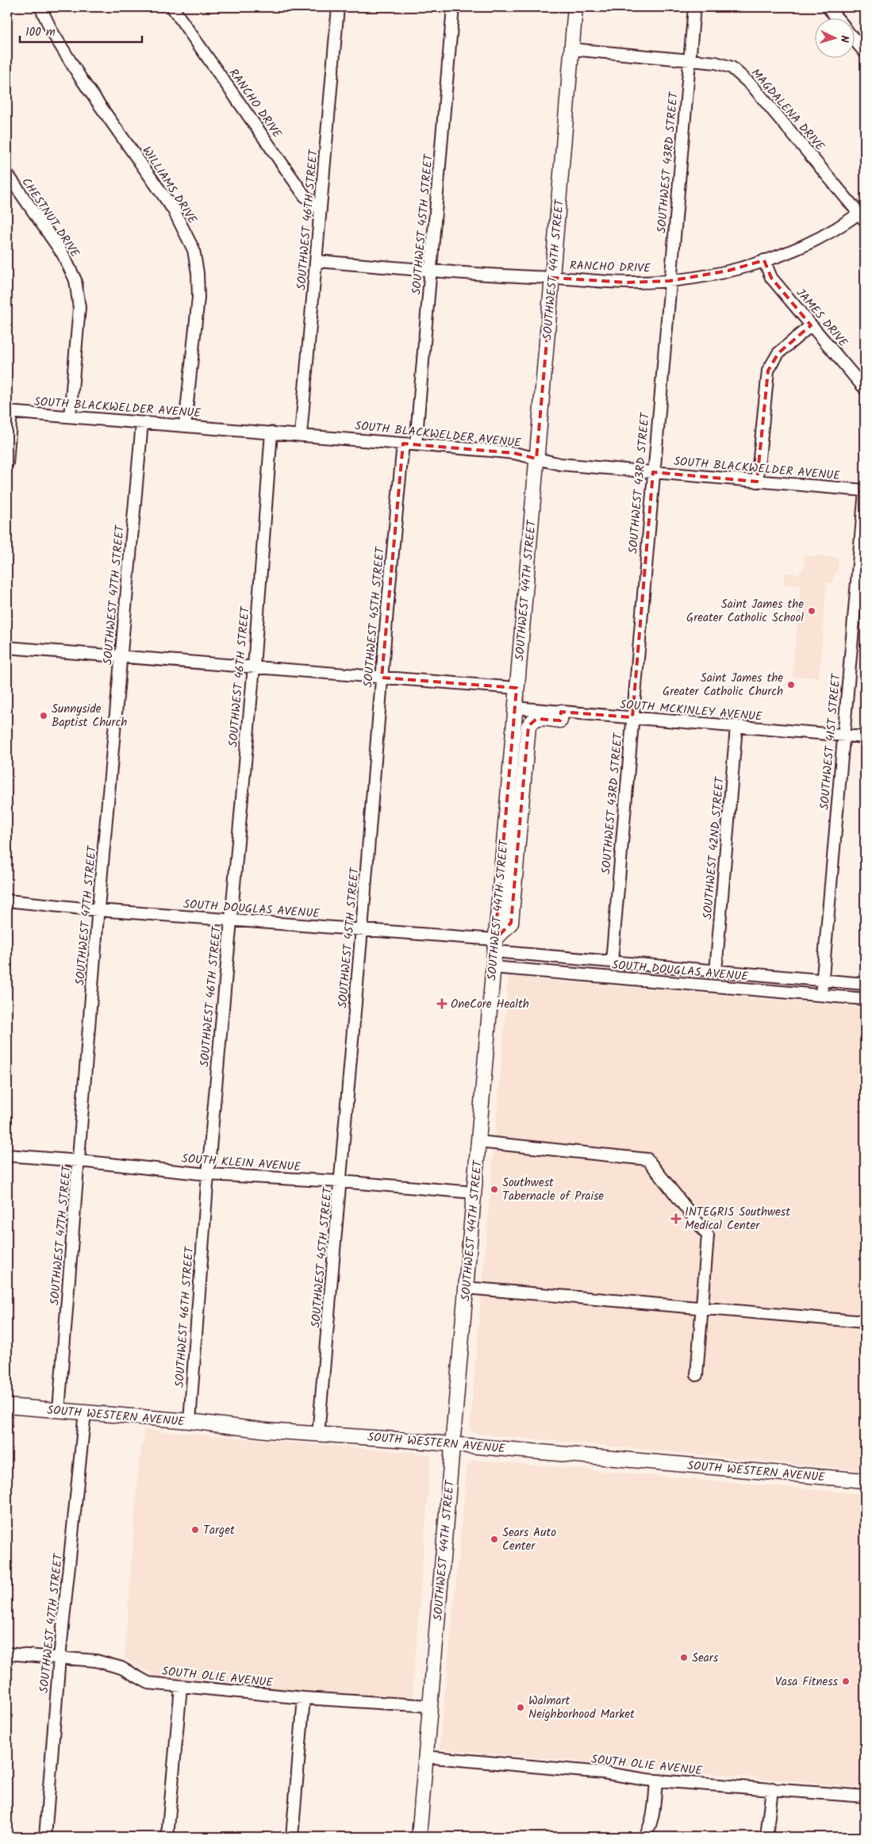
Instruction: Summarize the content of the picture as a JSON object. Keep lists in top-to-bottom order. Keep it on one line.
{"streets":{"main road":["SOUTHWEST 44TH STREET","SOUTH WESTERN AVENUE"],"street":["RANCHO DRIVE","MAGDALENA DRIVE","SOUTHWEST 43RD STREET","WILLIAMS DRIVE","CHESTNUT DRIVE","SOUTHWEST 46TH STREET","SOUTHWEST 45TH STREET","JAMES DRIVE","SOUTH BLACKWELDER AVENUE","SOUTHWEST 47TH STREET","SOUTH MCKINLEY AVENUE","SOUTHWEST 41ST STREET","SOUTHWEST 42ND STREET","SOUTH DOUGLAS AVENUE","SOUTH KLEIN AVENUE","SOUTH OLIE AVENUE"]},"crossings":[["RANCHO DRIVE","MAGDALENA DRIVE"],["RANCHO DRIVE","SOUTHWEST 43RD STREET"],["RANCHO DRIVE","SOUTHWEST 46TH STREET"],["RANCHO DRIVE","SOUTHWEST 45TH STREET"],["RANCHO DRIVE","SOUTHWEST 44TH STREET"],["RANCHO DRIVE","JAMES DRIVE"],["MAGDALENA DRIVE","SOUTHWEST 43RD STREET"],["MAGDALENA DRIVE","SOUTHWEST 44TH STREET"],["SOUTHWEST 43RD STREET","SOUTH BLACKWELDER AVENUE"],["SOUTHWEST 43RD STREET","SOUTH MCKINLEY AVENUE"],["SOUTHWEST 43RD STREET","SOUTH DOUGLAS AVENUE"],["WILLIAMS DRIVE","SOUTH BLACKWELDER AVENUE"],["CHESTNUT DRIVE","SOUTH BLACKWELDER AVENUE"],["SOUTHWEST 46TH STREET","SOUTH BLACKWELDER AVENUE"],["SOUTHWEST 46TH STREET","SOUTH DOUGLAS AVENUE"],["SOUTHWEST 46TH STREET","SOUTH KLEIN AVENUE"],["SOUTHWEST 46TH STREET","SOUTH WESTERN AVENUE"],["SOUTHWEST 45TH STREET","SOUTH BLACKWELDER AVENUE"],["SOUTHWEST 45TH STREET","SOUTH DOUGLAS AVENUE"],["SOUTHWEST 45TH STREET","SOUTH KLEIN AVENUE"],["SOUTHWEST 45TH STREET","SOUTH WESTERN AVENUE"],["SOUTHWEST 44TH STREET","SOUTH BLACKWELDER AVENUE"],["SOUTHWEST 44TH STREET","SOUTH MCKINLEY AVENUE"],["SOUTHWEST 44TH STREET","SOUTH DOUGLAS AVENUE"],["SOUTHWEST 44TH STREET","SOUTH KLEIN AVENUE"],["SOUTHWEST 44TH STREET","SOUTH WESTERN AVENUE"],["SOUTHWEST 44TH STREET","SOUTH OLIE AVENUE"],["SOUTH BLACKWELDER AVENUE","SOUTHWEST 47TH STREET"],["SOUTH BLACKWELDER AVENUE","SOUTHWEST 41ST STREET"],["SOUTHWEST 47TH STREET","SOUTH DOUGLAS AVENUE"],["SOUTHWEST 47TH STREET","SOUTH KLEIN AVENUE"],["SOUTHWEST 47TH STREET","SOUTH WESTERN AVENUE"],["SOUTHWEST 47TH STREET","SOUTH OLIE AVENUE"],["SOUTH MCKINLEY AVENUE","SOUTHWEST 41ST STREET"],["SOUTH MCKINLEY AVENUE","SOUTHWEST 42ND STREET"],["SOUTHWEST 41ST STREET","SOUTH DOUGLAS AVENUE"],["SOUTHWEST 42ND STREET","SOUTH DOUGLAS AVENUE"]],"places":{"other":["Saint James the Greater Catholic School","Saint James the Greater Catholic Church","Sunnyside Baptist Church","Southwest Tabernacle of Praise","Target","Sears Auto Center","Sears","Vasa Fitness","Walmart Neighborhood Market"],"health":["OneCore Health","INTEGRIS Southwest Medical Center"]},"scale_bar":"100 m","north":"right"}
